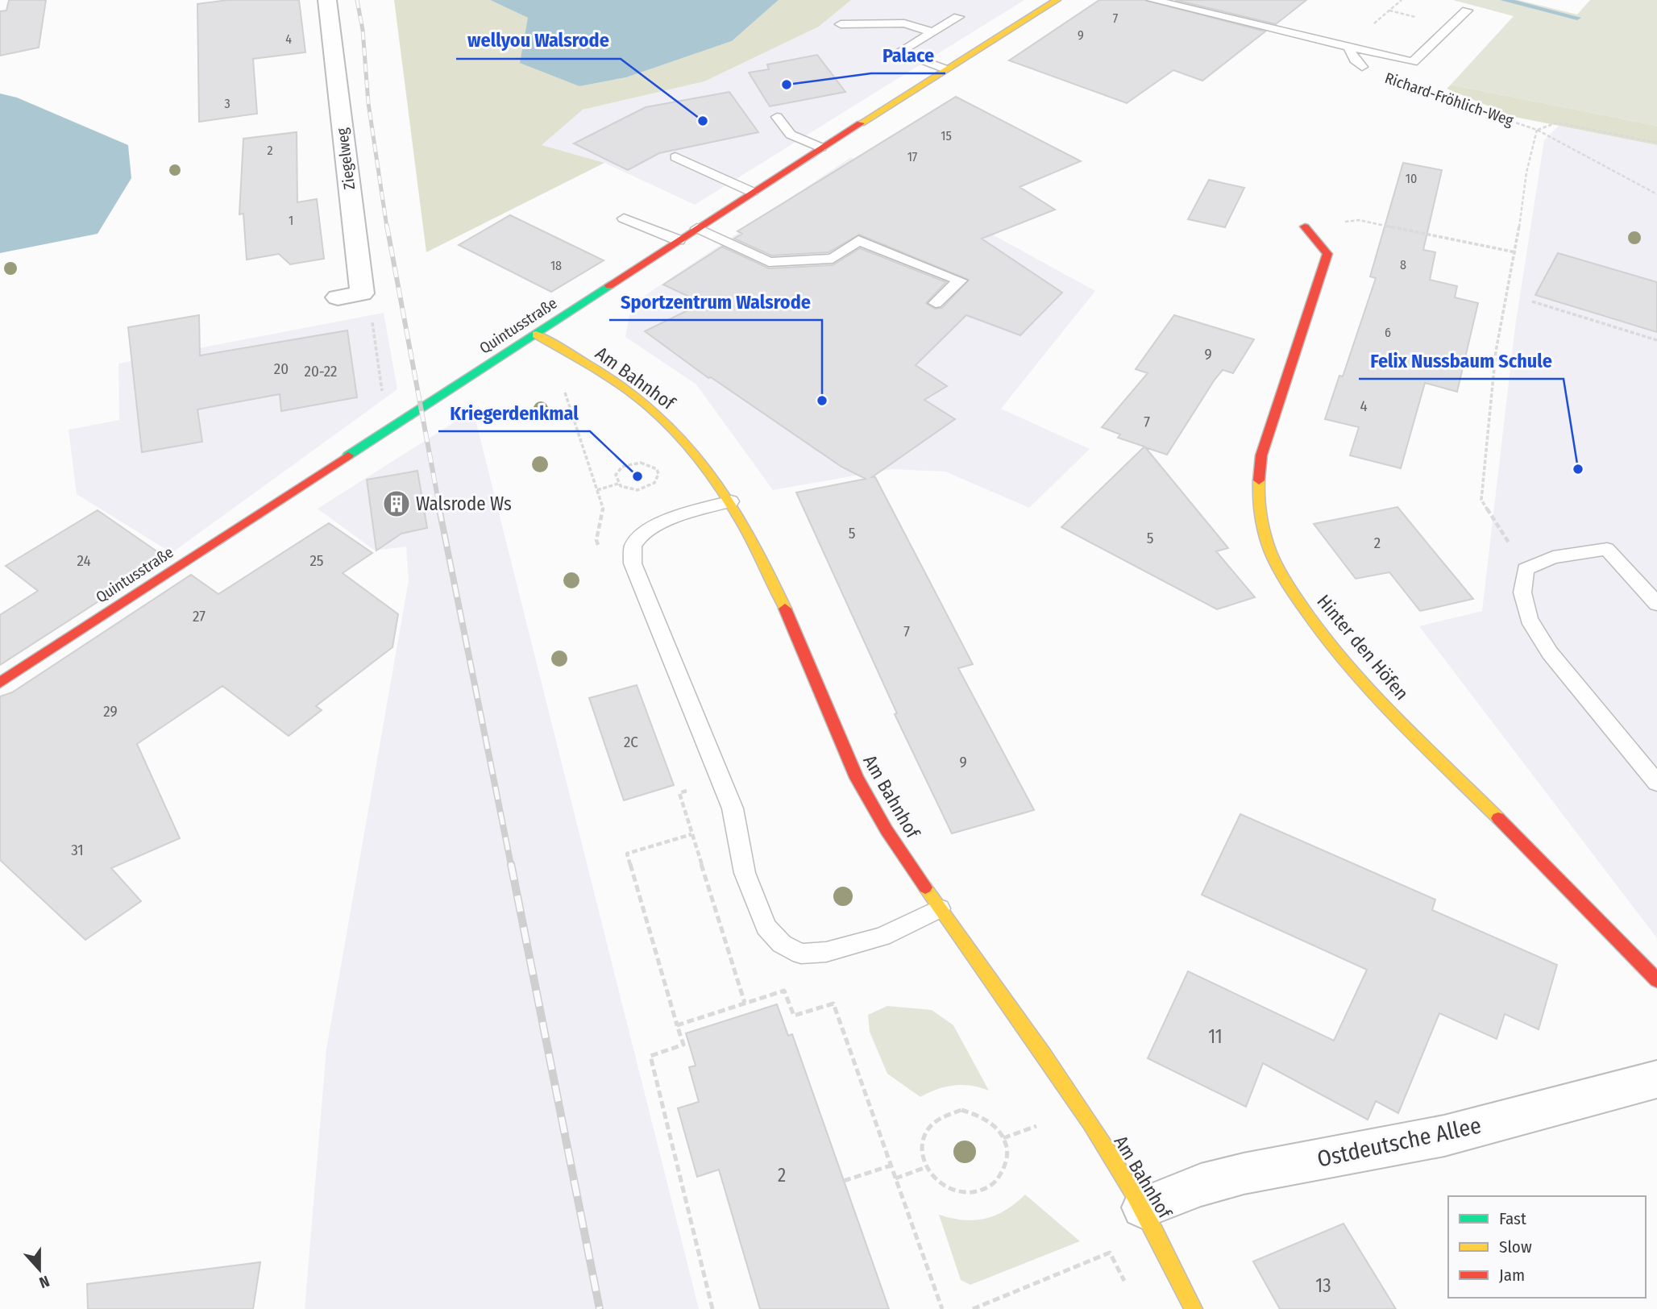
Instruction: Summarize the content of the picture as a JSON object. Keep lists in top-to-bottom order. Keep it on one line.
{"streets":{"street":["Ziegelweg","Quintusstraße","Am Bahnhof","Hinter den Höfen","Ostdeutsche Allee"],"path":["Richard-Fröhlich-Weg"]},"crossings":[["Quintusstraße","Am Bahnhof"],["Am Bahnhof","Ostdeutsche Allee"]],"places":{"other":["Palace","wellyou Walsrode","Sportzentrum Walsrode","Felix Nussbaum Schule","Kriegerdenkmal"],"building":["Walsrode Ws"]},"house_numbers":["7","9","4","3","15","2","17","10","1","8","18","6","9","20","20-22","4","7","5","5","2","24","25","27","7","29","2C","9","31","11","2","13"],"legend":["Fast","Slow","Jam"],"north":"bottom"}
